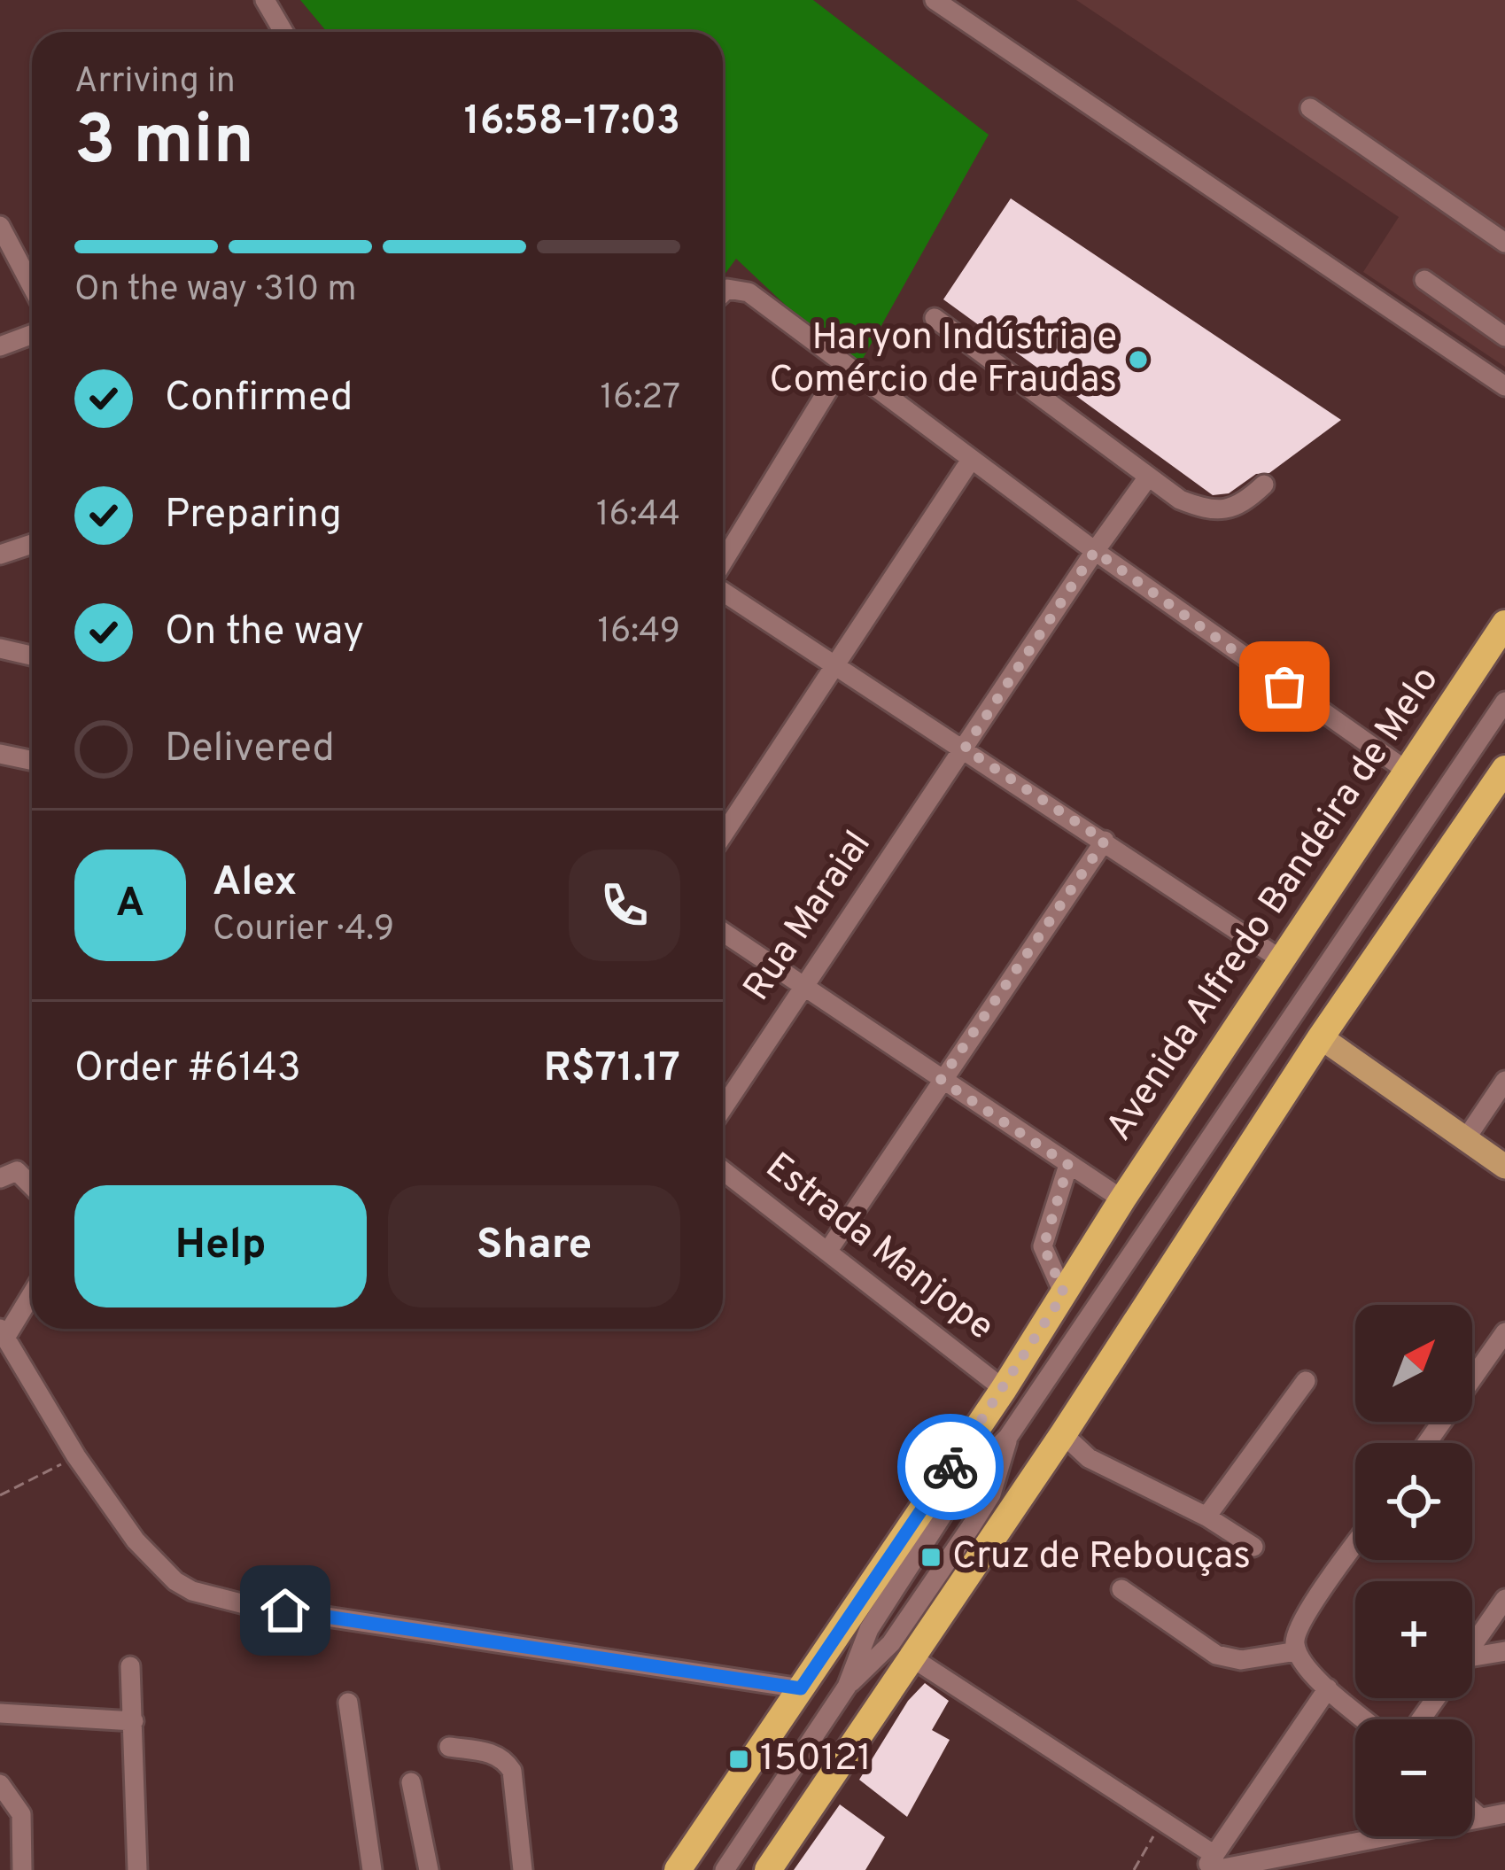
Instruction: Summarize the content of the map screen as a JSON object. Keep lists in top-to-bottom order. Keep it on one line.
{"streets":{"highway":["Avenida Alfredo Bandeira de Melo"],"street":["Rua Maraial","Estrada Manjope"]},"crossings":[["Avenida Alfredo Bandeira de Melo","Estrada Manjope"]],"places":{"other":["Haryon Indústria e Comércio de Fraudas"],"transit":["Cruz de Rebouças","150121"]},"north":"top right","page":{"heading":["3 min","Arriving in","16:58–17:03"],"panel":["Alex","Courier · 4.9","Order #6143","R$71.17"],"bar":"On the way · 310 m","list":[["Confirmed","16:27"],["Preparing","16:44"],["On the way","16:49"],"Delivered"],"round":"A","buttons":["Help","Share"],"map_buttons":["+","−"]}}
